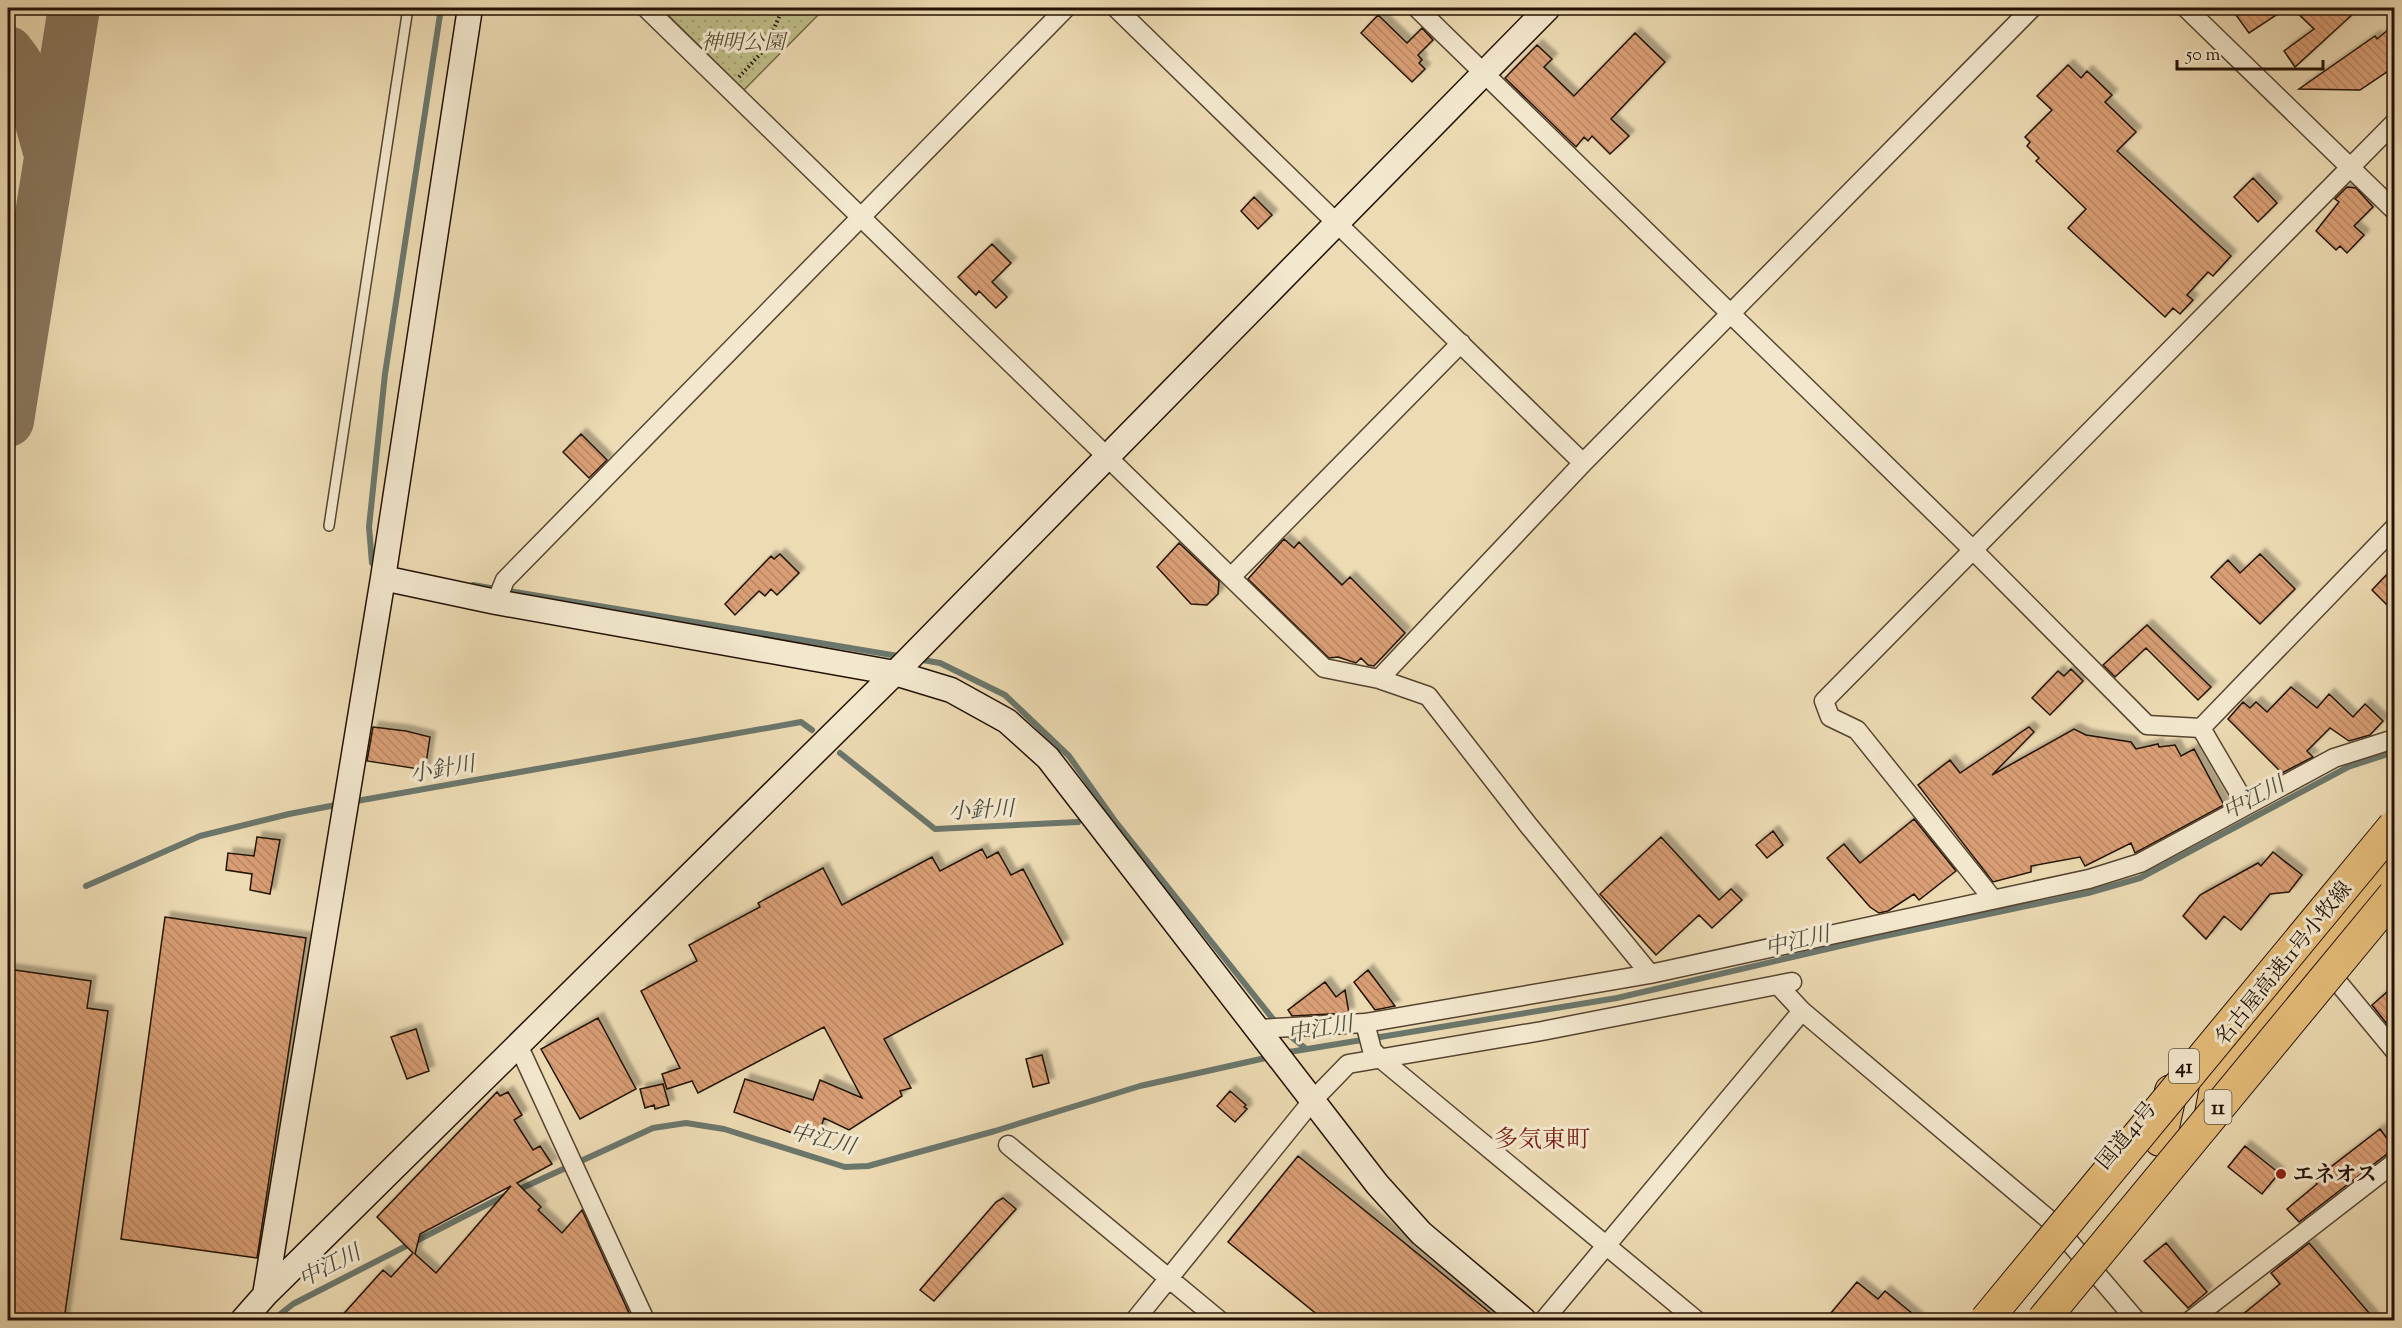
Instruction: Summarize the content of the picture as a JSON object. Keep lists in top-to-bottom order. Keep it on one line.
{"streets":{"highway":["名古屋高速11号小牧線","41","11","国道41号"]},"districts":["多気東町"],"water":["小針川","中江川"],"parks":["神明公園"],"places":["エネオス"],"scale_bar":"50 m"}
